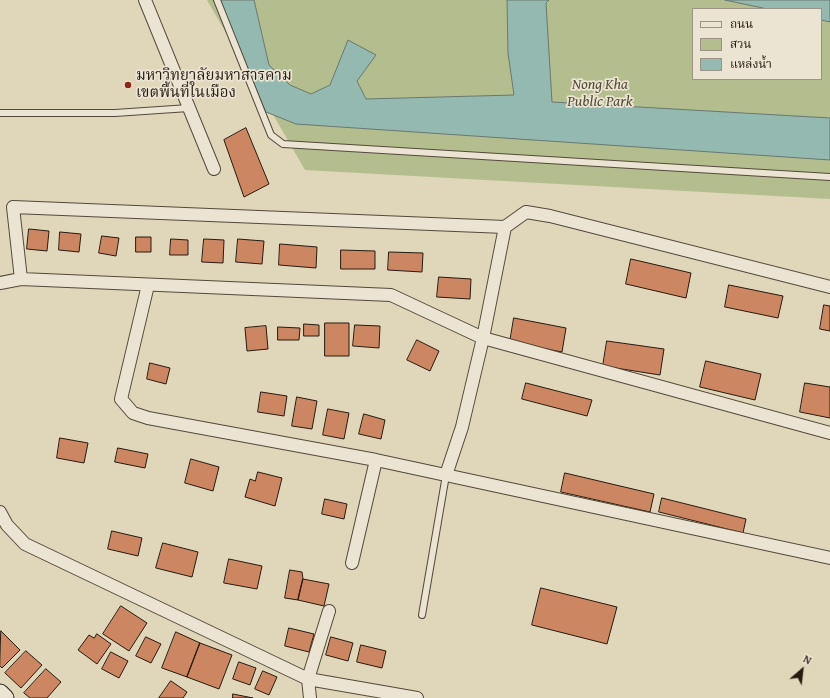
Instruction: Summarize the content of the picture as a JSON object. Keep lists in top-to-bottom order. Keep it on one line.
{"parks":["Nong Kha Public Park"],"places":["มหาวิทยาลัยมหาสารคาม เขตพื้นที่ในเมือง"],"legend":["ถนน","สวน","แหล่งน้ำ"],"north":"top right"}
